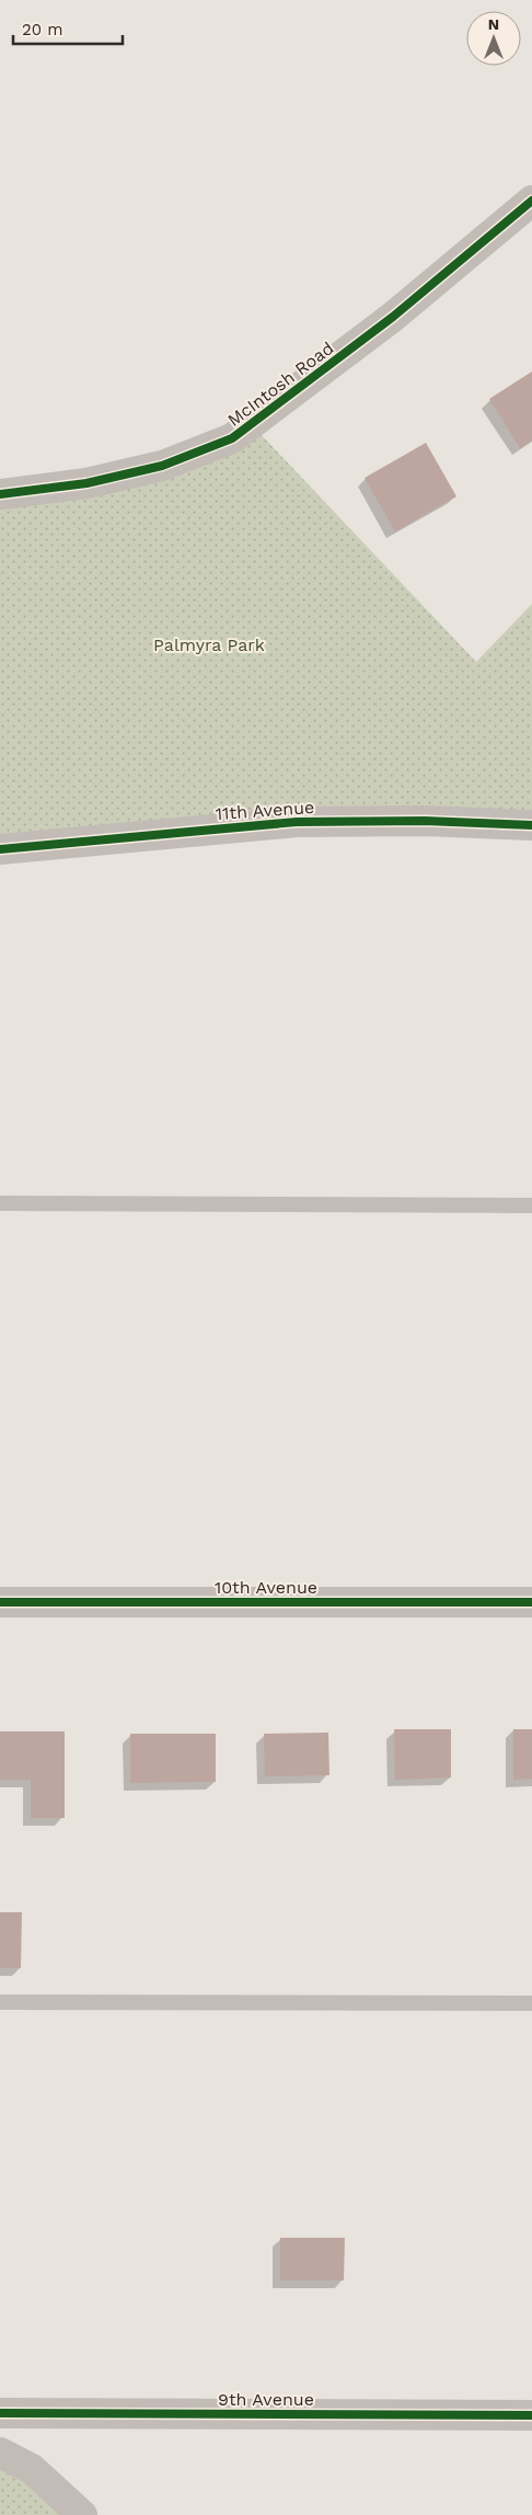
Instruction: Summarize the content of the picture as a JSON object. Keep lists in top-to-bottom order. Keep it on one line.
{"streets":{"street":["McIntosh Road","11th Avenue","10th Avenue","9th Avenue"]},"parks":["Palmyra Park"],"scale_bar":"20 m","north":"top"}
